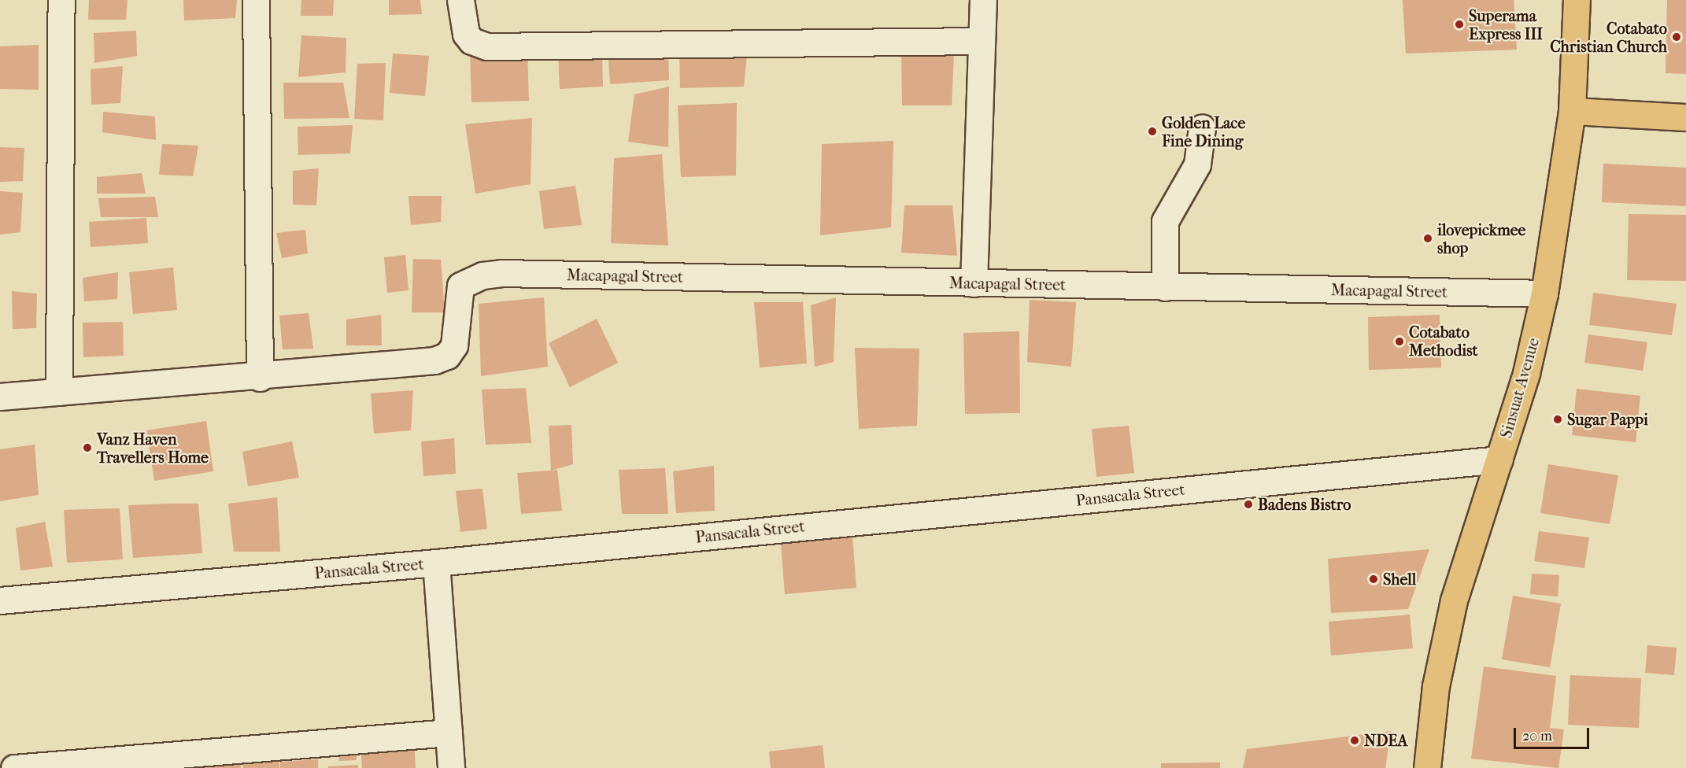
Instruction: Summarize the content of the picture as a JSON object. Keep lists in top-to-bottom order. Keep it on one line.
{"streets":{"main road":["Sinsuat Avenue"],"street":["Macapagal Street","Pansacala Street"]},"crossings":[["Macapagal Street","Sinsuat Avenue"],["Sinsuat Avenue","Pansacala Street"]],"places":["Superama Express III","Cotabato Christian Church","Golden Lace Fine Dining","ilovepickmee shop","Cotabato Methodist","Sugar Pappi","Vanz Haven Travellers Home","Badens Bistro","Shell","NDEA"],"scale_bar":"20 m"}
